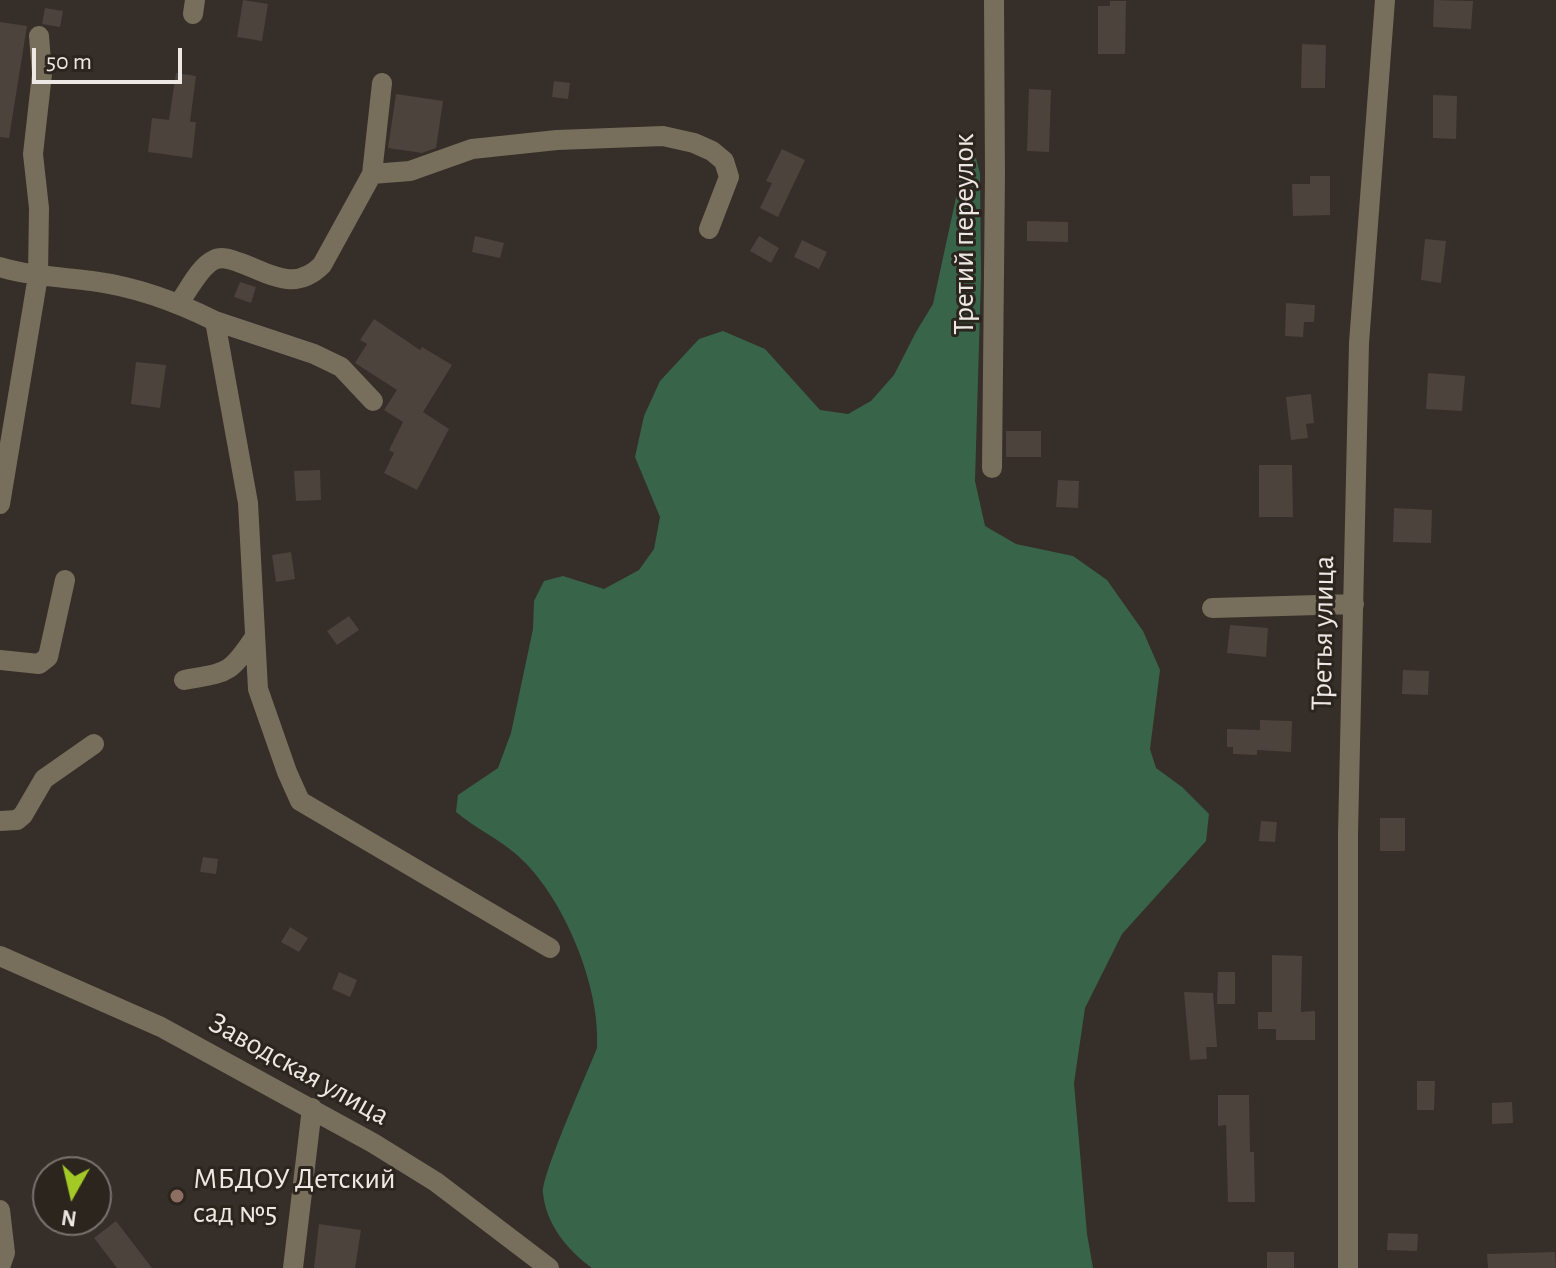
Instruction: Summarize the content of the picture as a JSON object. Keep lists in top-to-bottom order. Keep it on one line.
{"streets":{"street":["Третий переулок","Третья улица","Заводская улица"]},"places":["МБДОУ Детский сад №5"],"scale_bar":"50 m","north":"bottom"}
